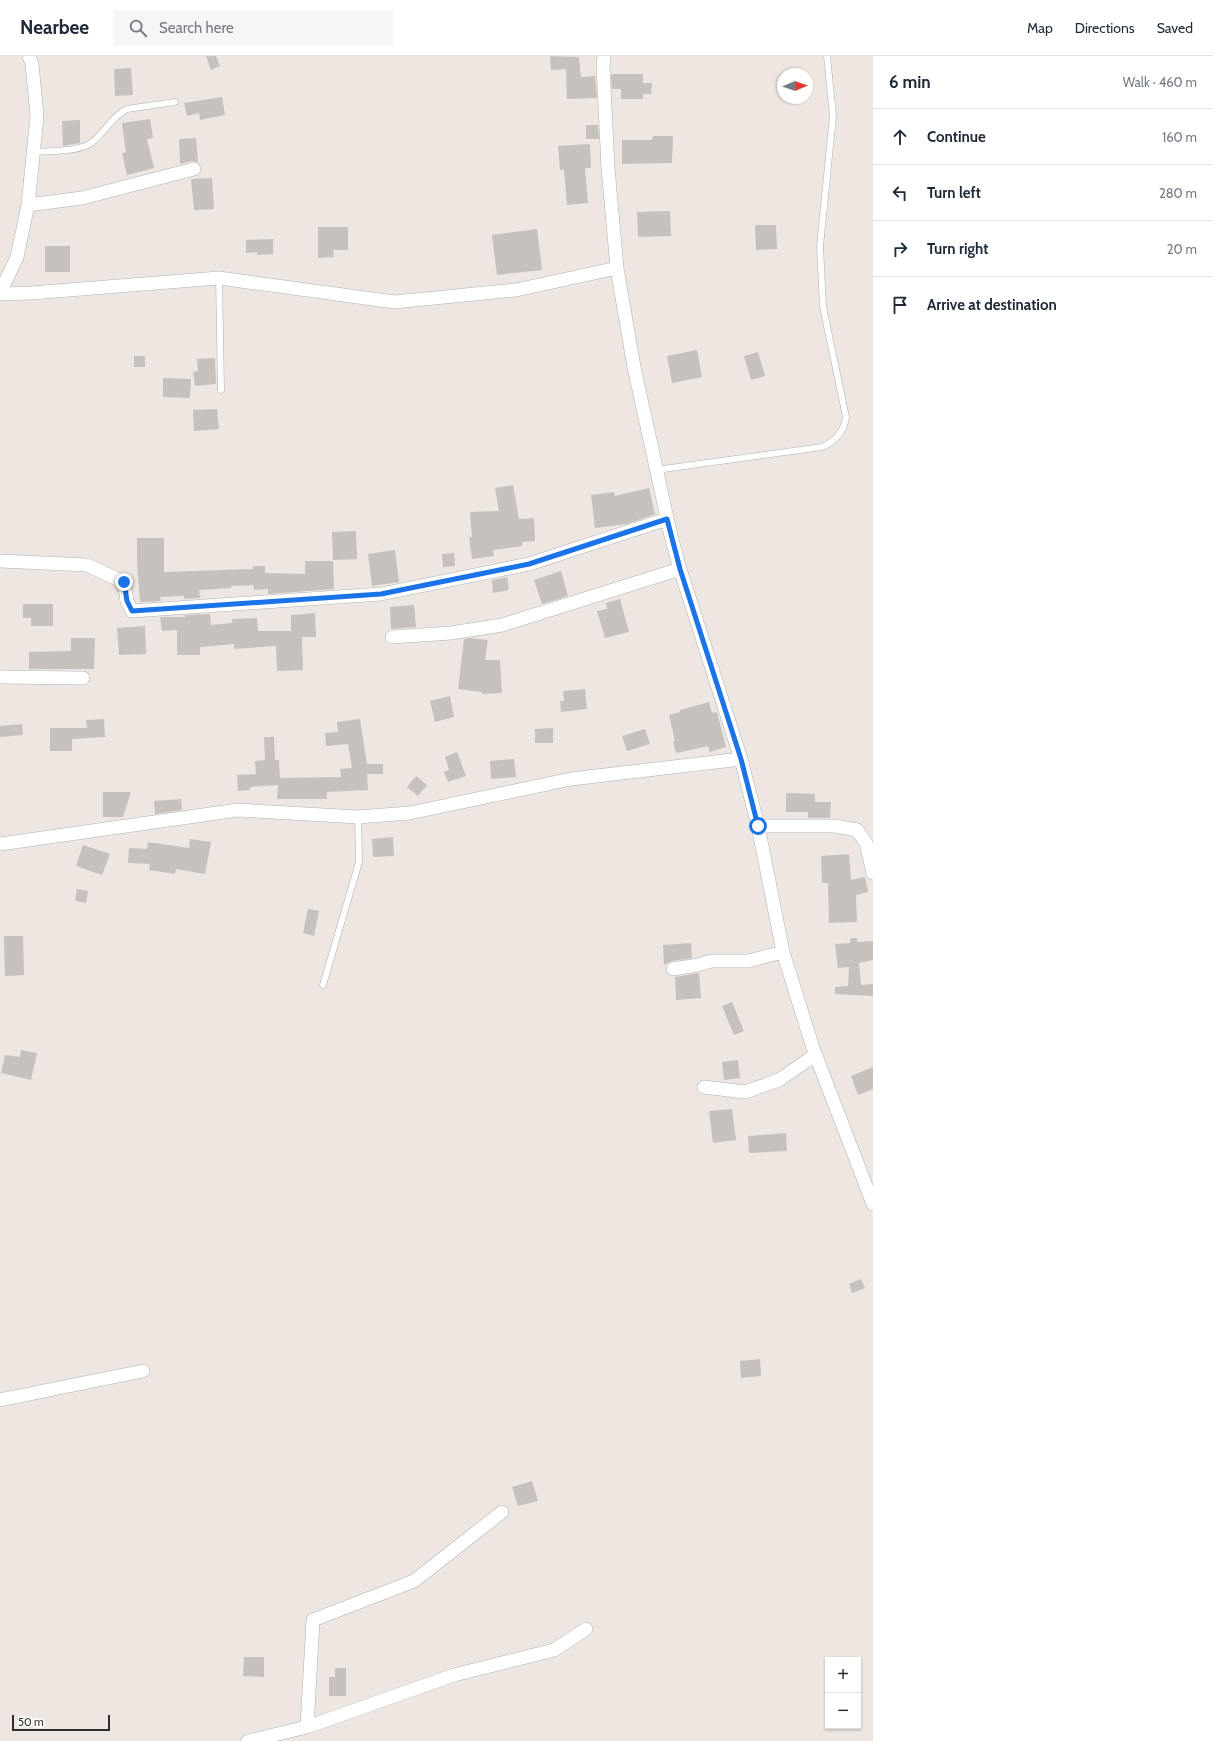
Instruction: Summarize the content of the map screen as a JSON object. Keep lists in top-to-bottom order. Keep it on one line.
{"scale_bar":"50 m","north":"right","page":{"header":"Nearbee","search":"Search here","nav":["Map","Directions","Saved"],"heading":["6 min","Walk · 460 m"],"list":[["Continue","160 m"],["Turn left","280 m"],["Turn right","20 m"],"Arrive at destination"],"map_buttons":["+","−"],"scale":"50 m"}}
